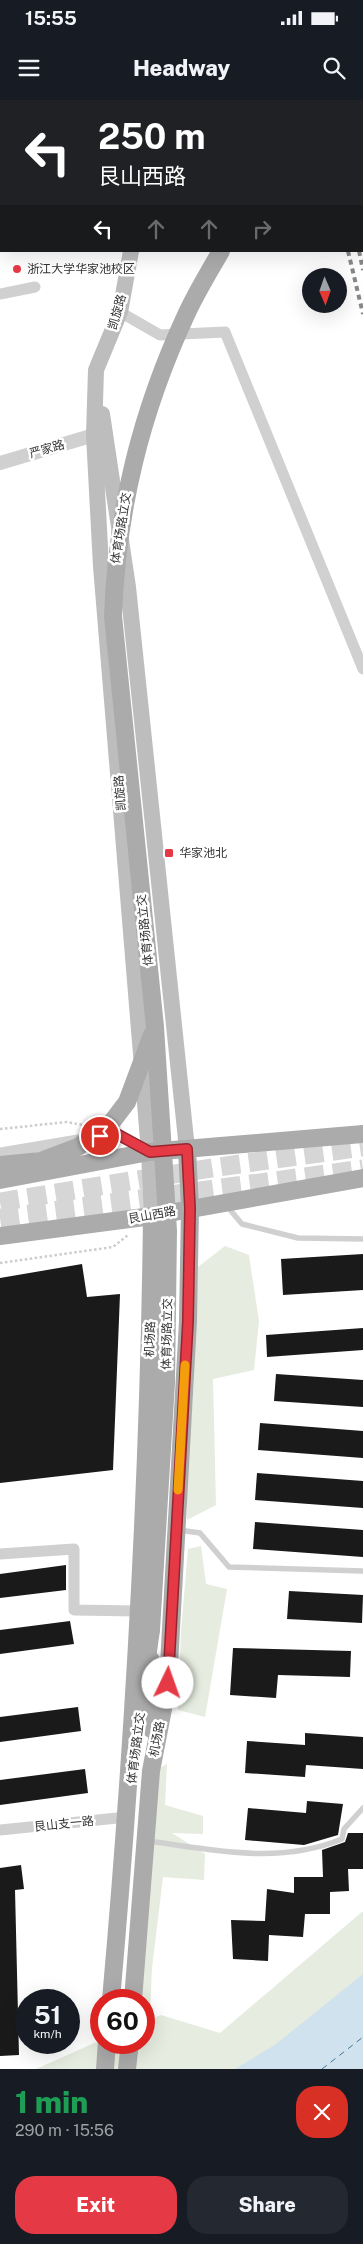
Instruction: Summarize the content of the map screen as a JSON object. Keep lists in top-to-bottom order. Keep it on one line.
{"streets":{"main road":["凯旋路","体育场路立交","艮山西路","机场路"],"street":["严家路","艮山支一路"]},"crossings":[["凯旋路","严家路"],["凯旋路","艮山西路"],["凯旋路","机场路"],["体育场路立交","机场路"],["体育场路立交","艮山支一路"],["艮山西路","机场路"],["机场路","艮山支一路"]],"places":{"other":["浙江大学华家池校区"],"transit":["华家池北"]},"north":"bottom","page":{"status":"15:55","header":"Headway","turn":["250 m","艮山西路"],"speed":"51 km/h","limit":"60","heading":["1 min","290 m · 15:56"],"buttons":["Exit","Share"]}}
